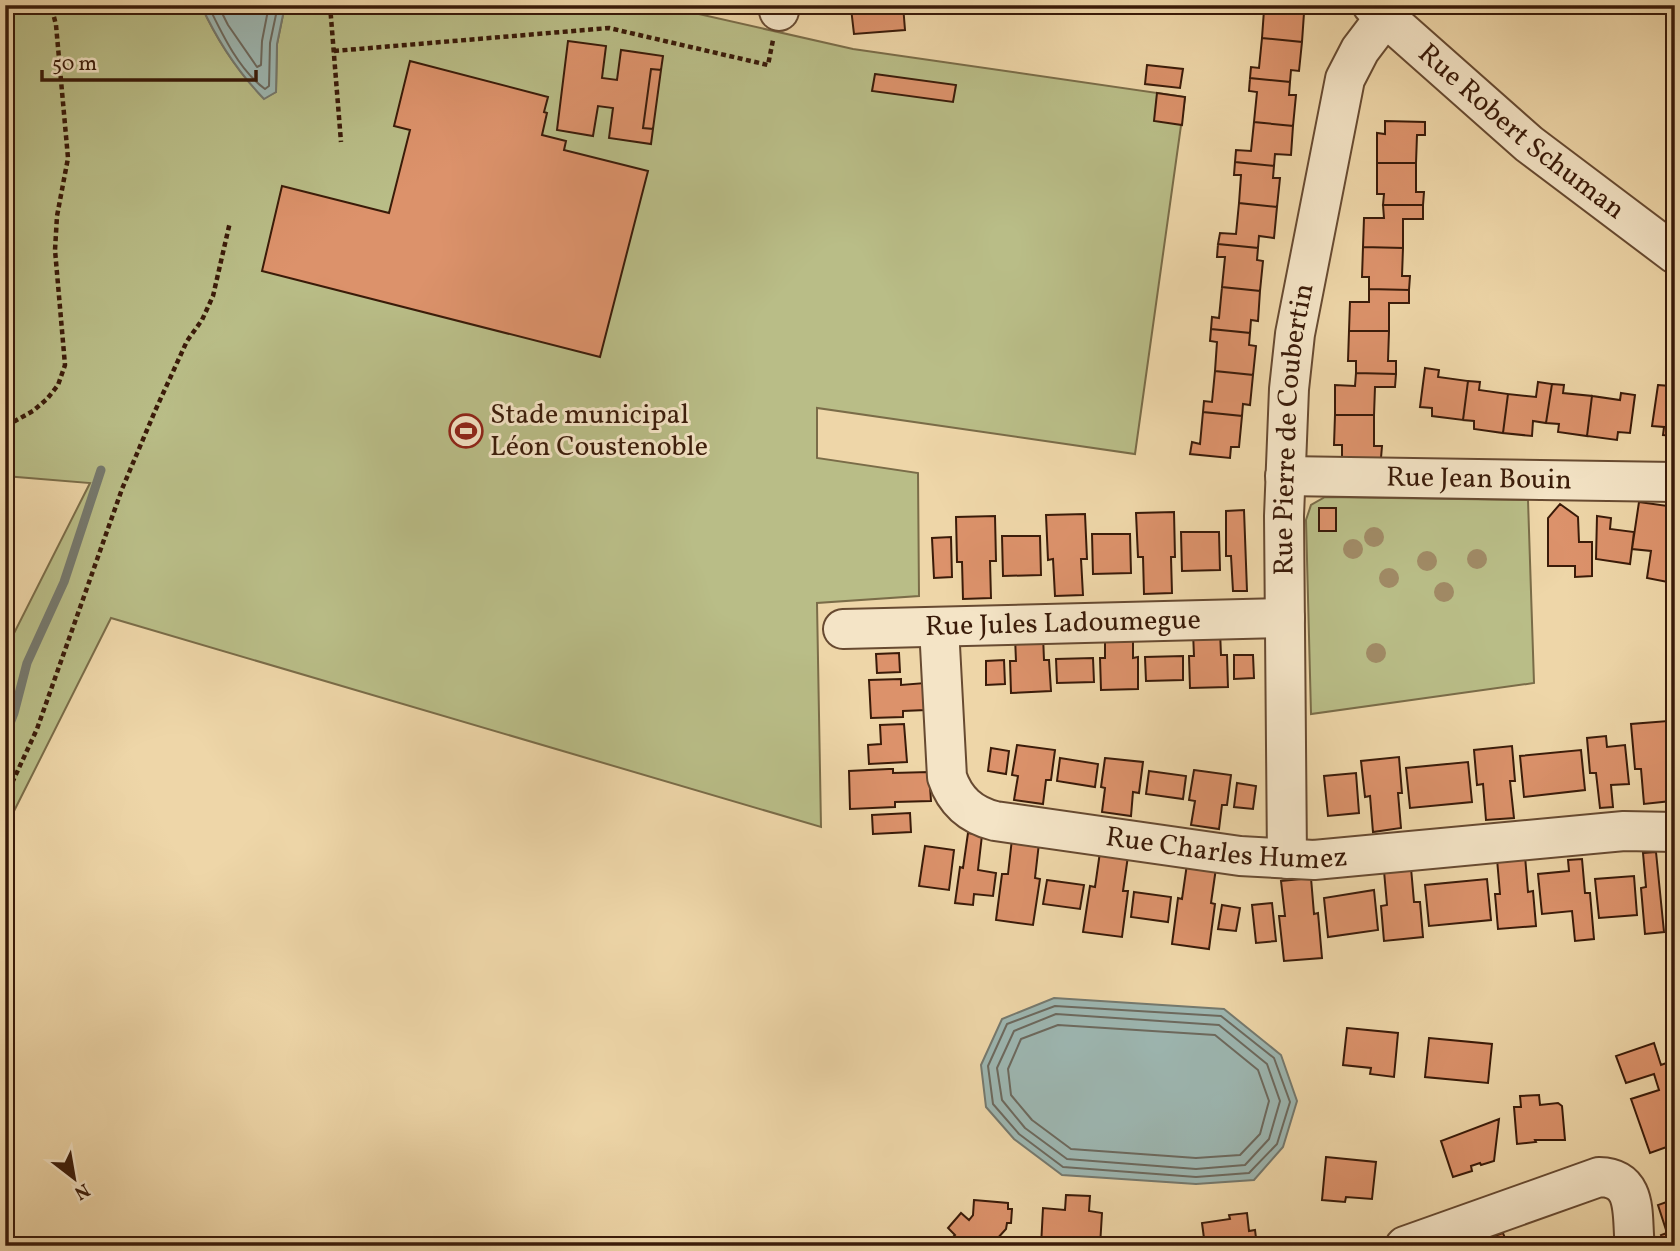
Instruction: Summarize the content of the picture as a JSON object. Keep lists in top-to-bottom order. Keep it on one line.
{"streets":{"street":["Rue Robert Schuman","Rue Pierre de Coubertin","Rue Jean Bouin","Rue Jules Ladoumegue","Rue Charles Humez"]},"crossings":[["Rue Robert Schuman","Rue Pierre de Coubertin"],["Rue Pierre de Coubertin","Rue Jean Bouin"],["Rue Pierre de Coubertin","Rue Jules Ladoumegue"],["Rue Pierre de Coubertin","Rue Charles Humez"],["Rue Jules Ladoumegue","Rue Charles Humez"]],"places":{"sports":["Stade municipal Léon Coustenoble"]},"scale_bar":"50 m","north":"bottom right"}
